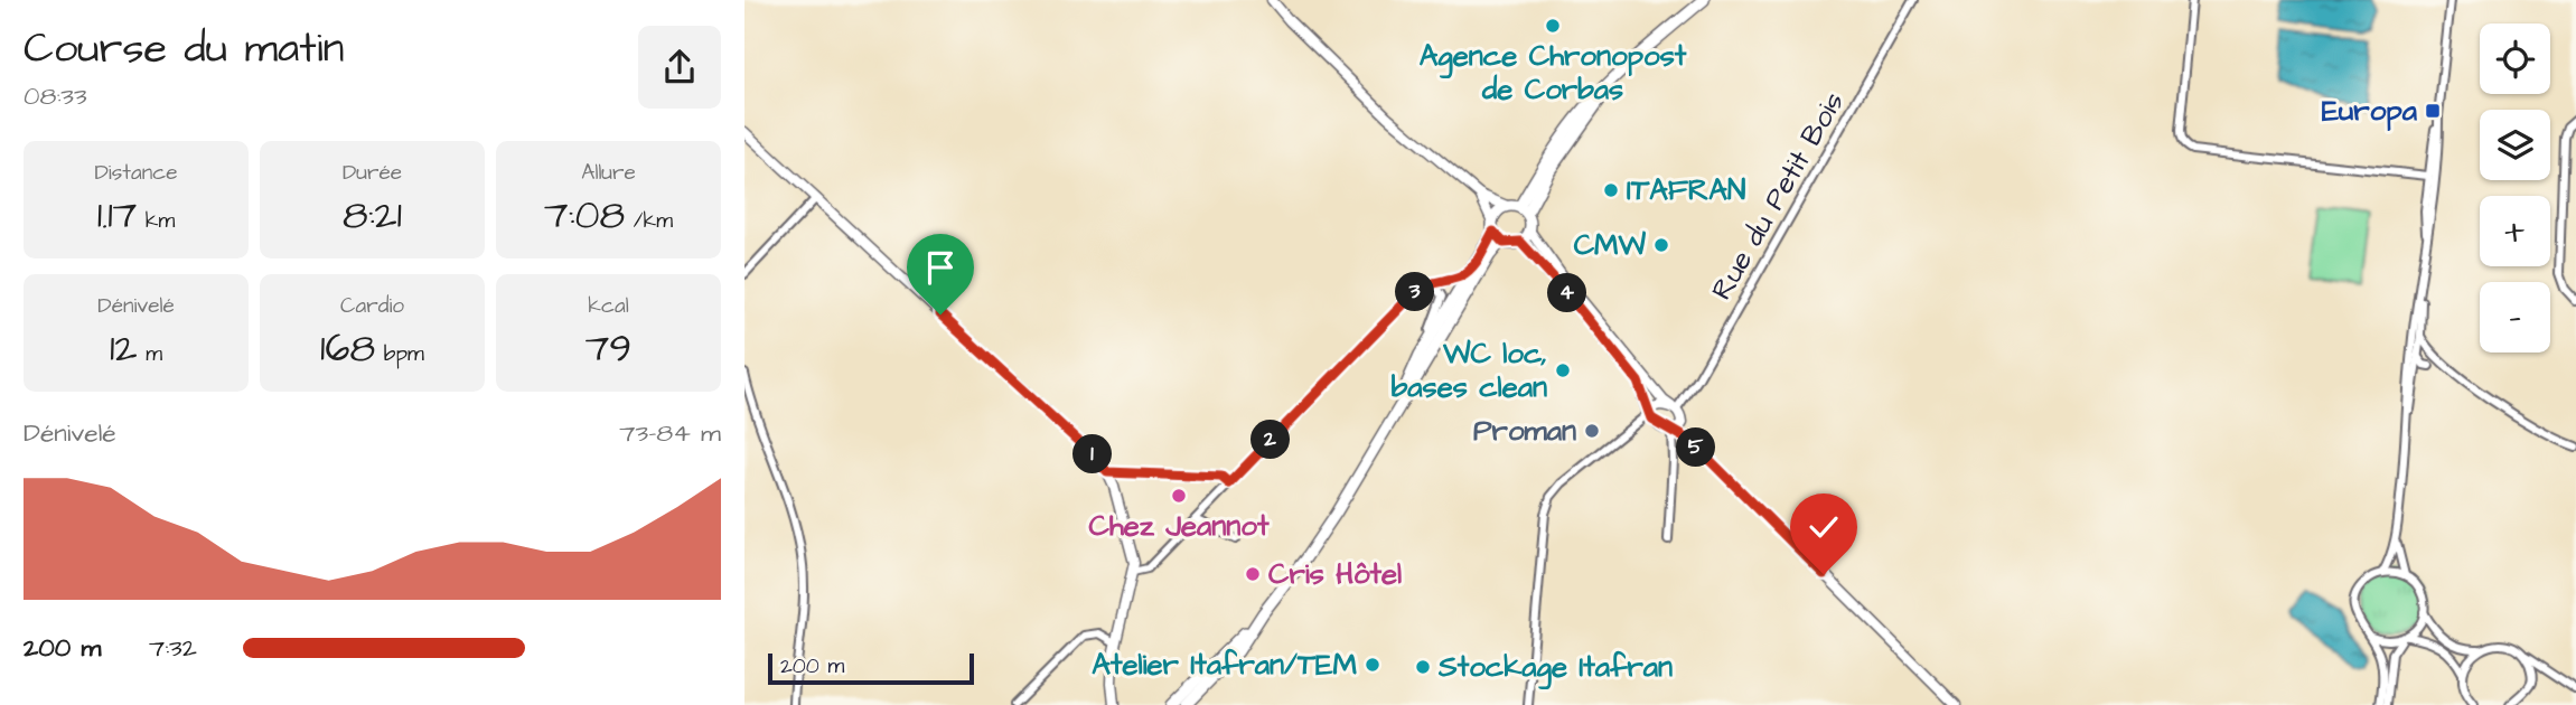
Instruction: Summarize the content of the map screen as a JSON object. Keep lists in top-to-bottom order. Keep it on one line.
{"streets":{"street":["Rue du Petit Bois"]},"places":{"other":["Agence Chronopost de Corbas","ITAFRAN","CMW","WC loc, bases clean","Proman","Chez Jeannot","Cris Hôtel","Atelier Itafran/TEM","Stockage Itafran"],"transit":["Europa"]},"scale_bar":"200 m","page":{"heading":["Course du matin","08:33"],"map_buttons":["+","−"],"stats":[["Distance","1.17 km"],["Durée","8:21"],["Allure","7:08 /km"],["Dénivelé","12 m"],["Cardio","168 bpm"],["kcal","79"]],"pins":["3","4","2","5","1"],"chart":["Dénivelé","73–84 m"],"list":[{"name":"200 m","note":"7:32"}],"scale":"200 m"}}
